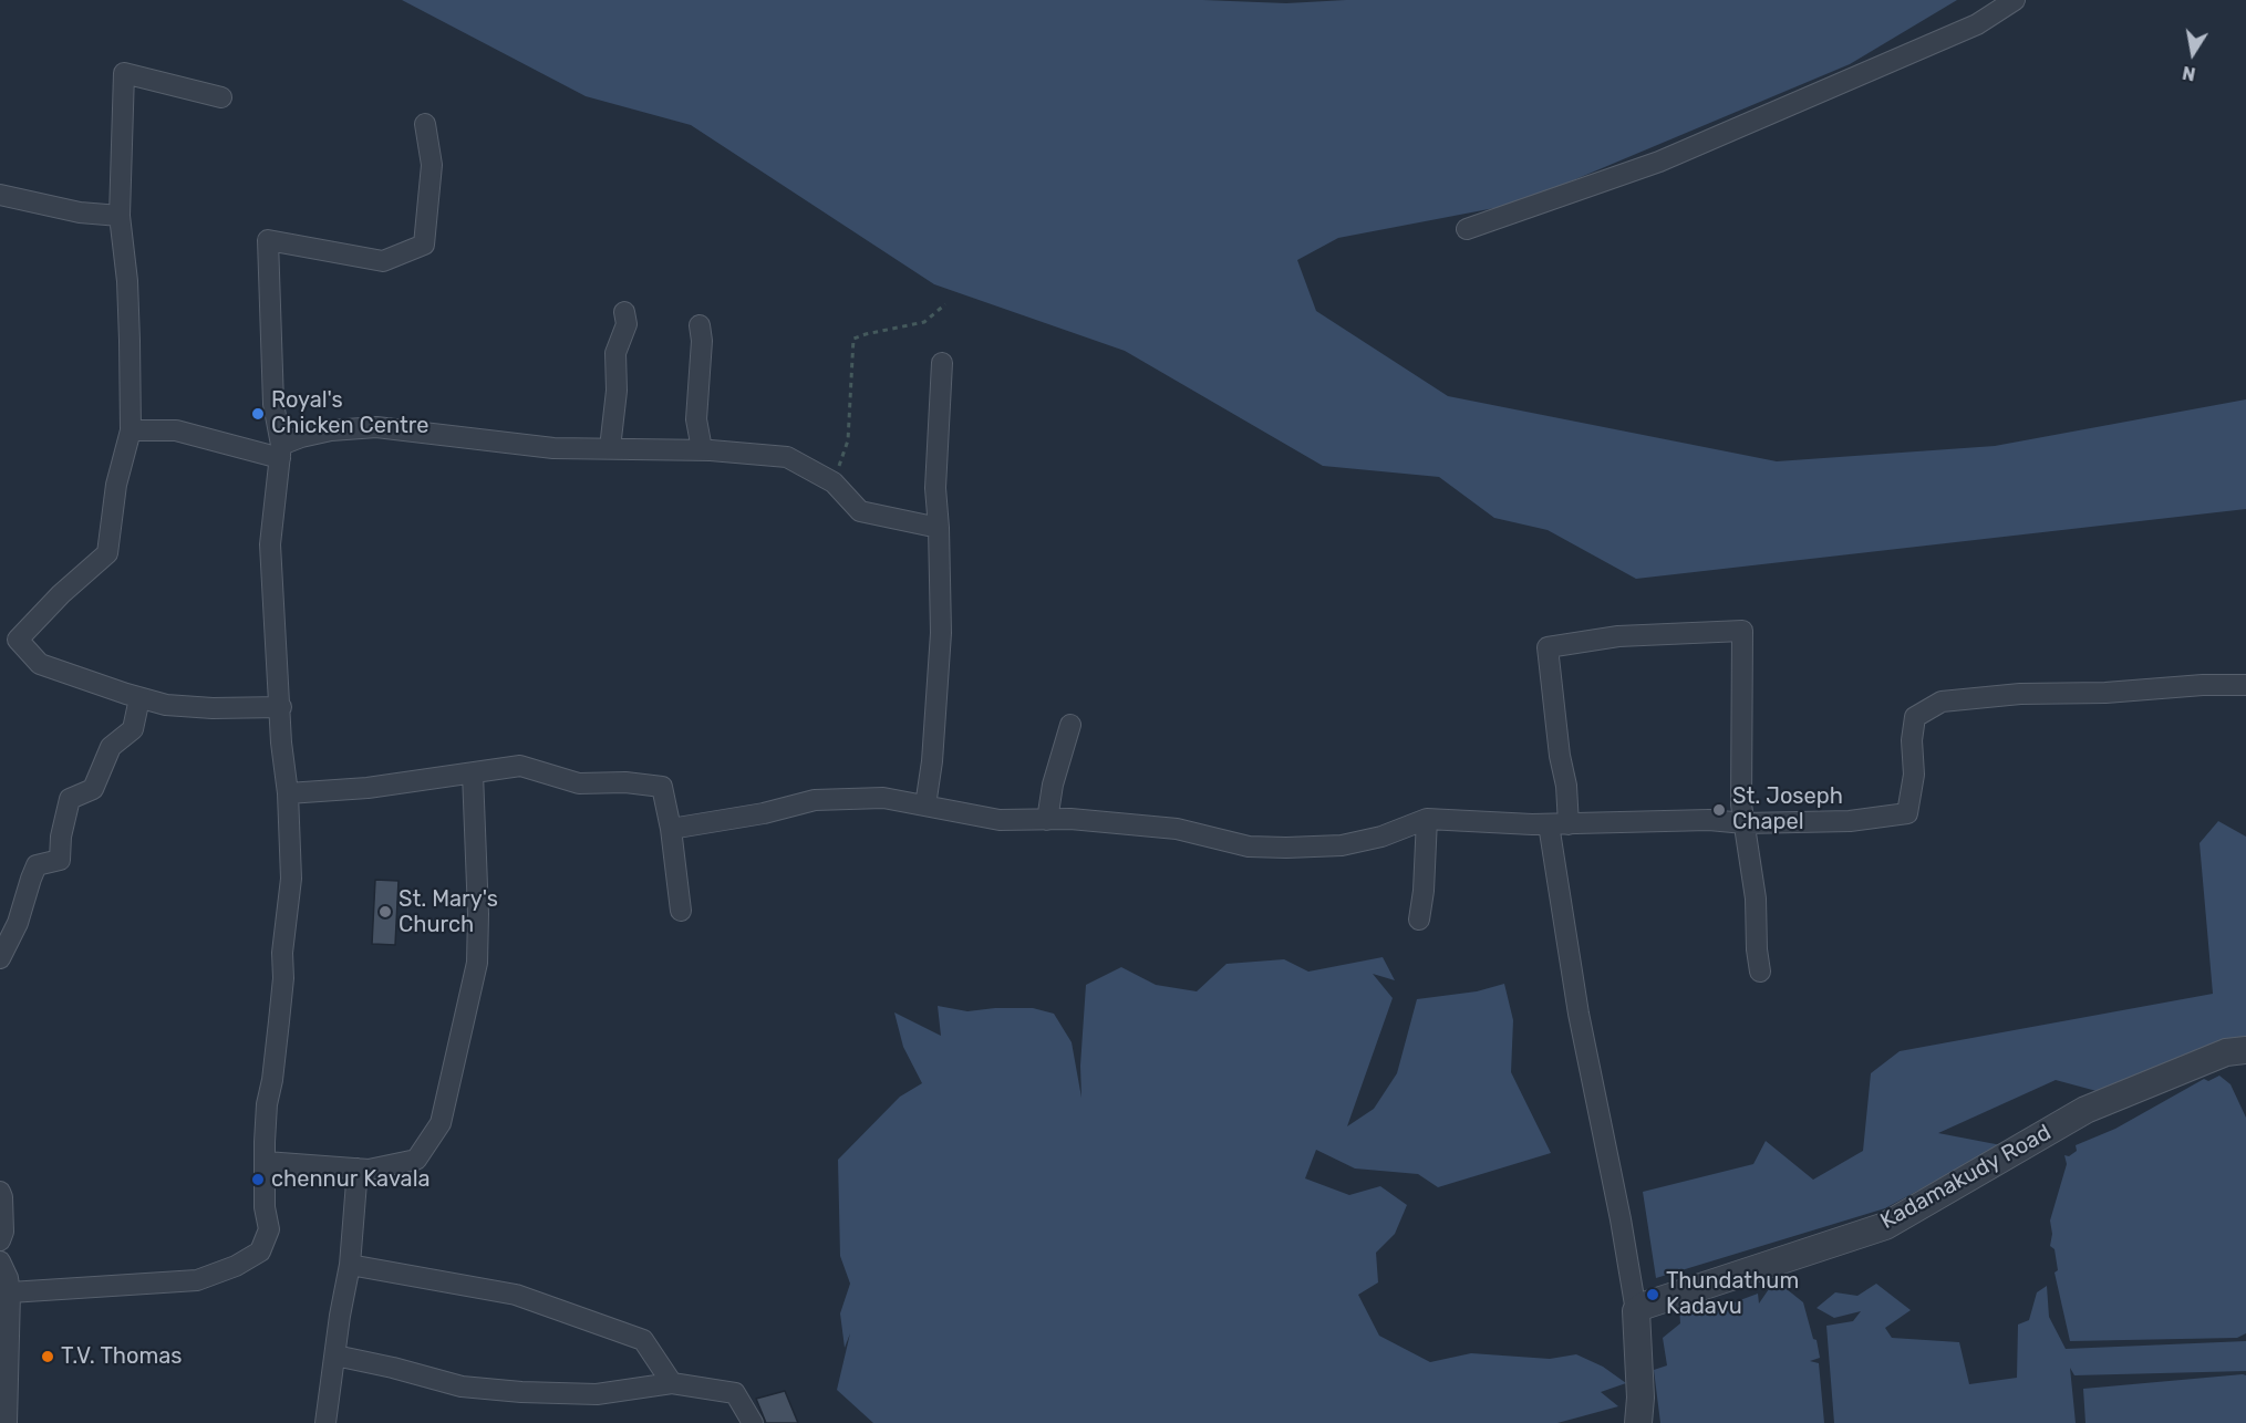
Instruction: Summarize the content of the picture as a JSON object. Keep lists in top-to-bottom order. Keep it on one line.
{"streets":{"street":["Kadamakudy Road"]},"places":["Royal's Chicken Centre","St. Joseph Chapel","St. Mary's Church","chennur Kavala","Thundathum Kadavu","T.V. Thomas"],"north":"bottom"}
